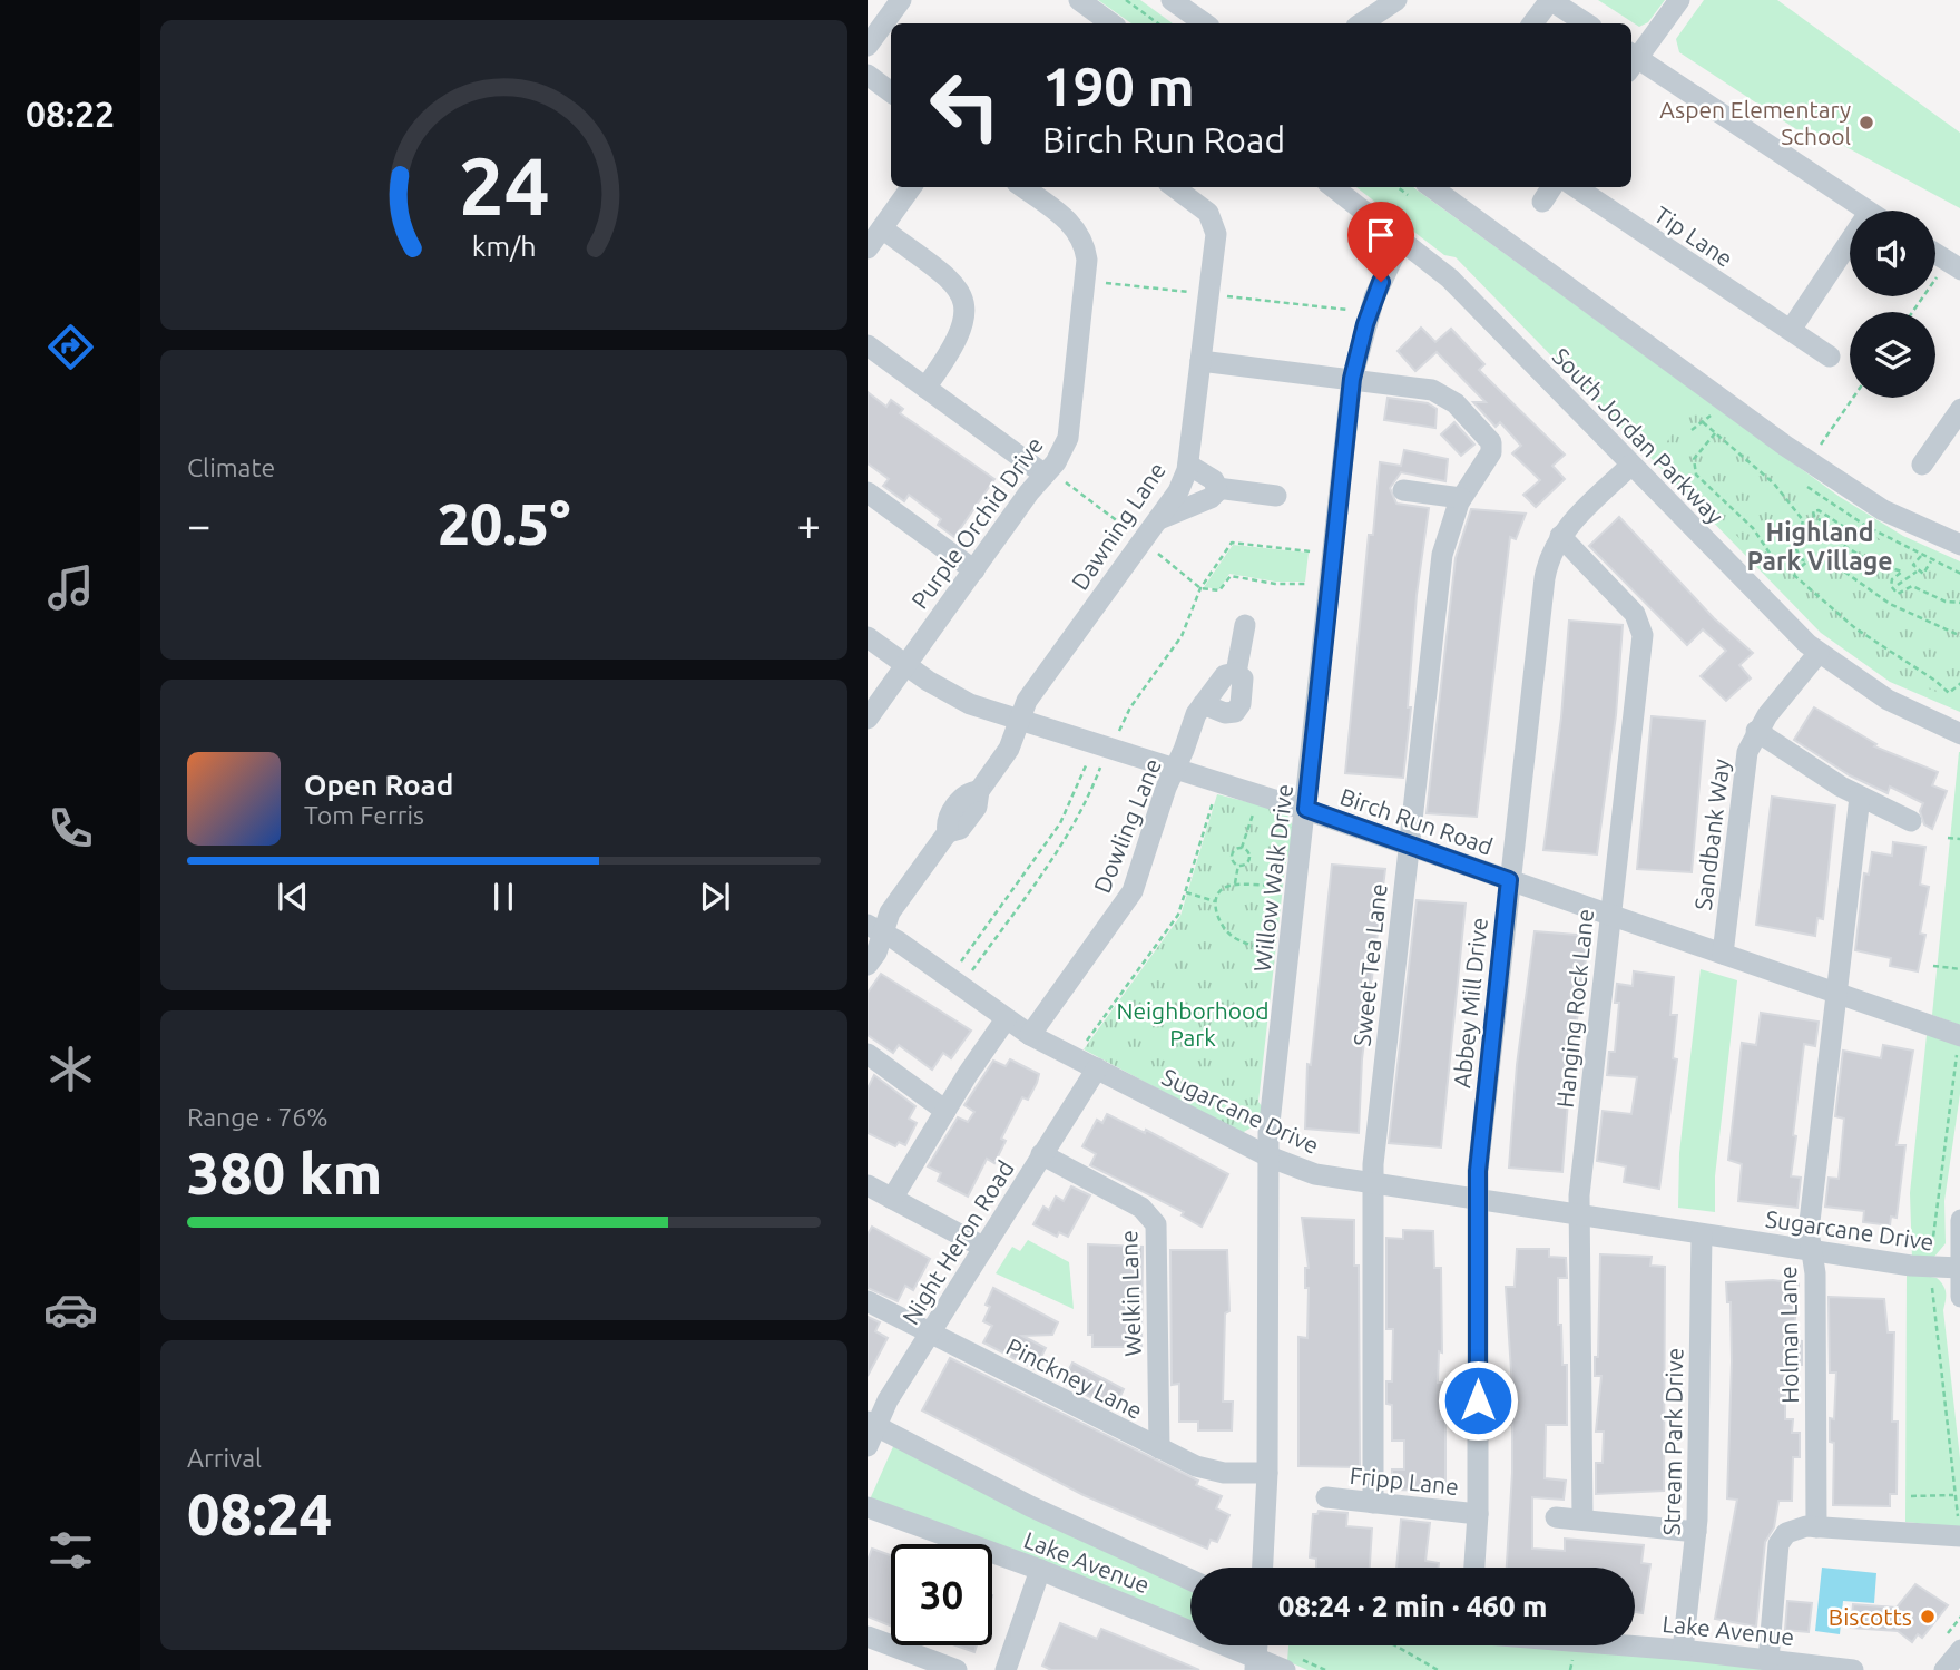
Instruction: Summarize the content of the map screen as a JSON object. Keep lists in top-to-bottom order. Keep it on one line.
{"streets":{"street":["Tip Lane","South Jordan Parkway","Purple Orchid Drive","Dawning Lane","Birch Run Road","Dowling Lane","Sandbank Way","Willow Walk Drive","Sweet Tea Lane","Abbey Mill Drive","Hanging Rock Lane","Sugarcane Drive","Night Heron Road","Welkin Lane","Holman Lane","Pinckney Lane","Stream Park Drive","Fripp Lane","Lake Avenue"]},"crossings":[["South Jordan Parkway","Sandbank Way"],["South Jordan Parkway","Willow Walk Drive"],["South Jordan Parkway","Abbey Mill Drive"],["Purple Orchid Drive","Birch Run Road"],["Dawning Lane","Birch Run Road"],["Dawning Lane","Sugarcane Drive"],["Birch Run Road","Dowling Lane"],["Birch Run Road","Sandbank Way"],["Birch Run Road","Willow Walk Drive"],["Birch Run Road","Sweet Tea Lane"],["Birch Run Road","Abbey Mill Drive"],["Birch Run Road","Hanging Rock Lane"],["Birch Run Road","Holman Lane"],["Dowling Lane","Sugarcane Drive"],["Willow Walk Drive","Sweet Tea Lane"],["Willow Walk Drive","Sugarcane Drive"],["Willow Walk Drive","Pinckney Lane"],["Sweet Tea Lane","Sugarcane Drive"],["Sweet Tea Lane","Fripp Lane"],["Abbey Mill Drive","Hanging Rock Lane"],["Abbey Mill Drive","Sugarcane Drive"],["Abbey Mill Drive","Fripp Lane"],["Hanging Rock Lane","Sugarcane Drive"],["Sugarcane Drive","Night Heron Road"],["Sugarcane Drive","Holman Lane"],["Sugarcane Drive","Stream Park Drive"],["Night Heron Road","Welkin Lane"],["Night Heron Road","Pinckney Lane"],["Night Heron Road","Lake Avenue"],["Welkin Lane","Pinckney Lane"],["Stream Park Drive","Lake Avenue"]],"districts":["Highland Park Village"],"parks":["Neighborhood Park"],"places":["Aspen Elementary School","Biscotts"],"page":{"tabs":"08:22","turn":["190 m","Birch Run Road"],"tile":["Climate",["Range · 76%","380 km"],["Arrival","08:24"]],"heat":["−","20.5°","+"],"song":["Open Road","Tom Ferris"],"limit":"30","trip":"08:24 · 2 min · 460 m","gauge":["24","km/h"]}}
